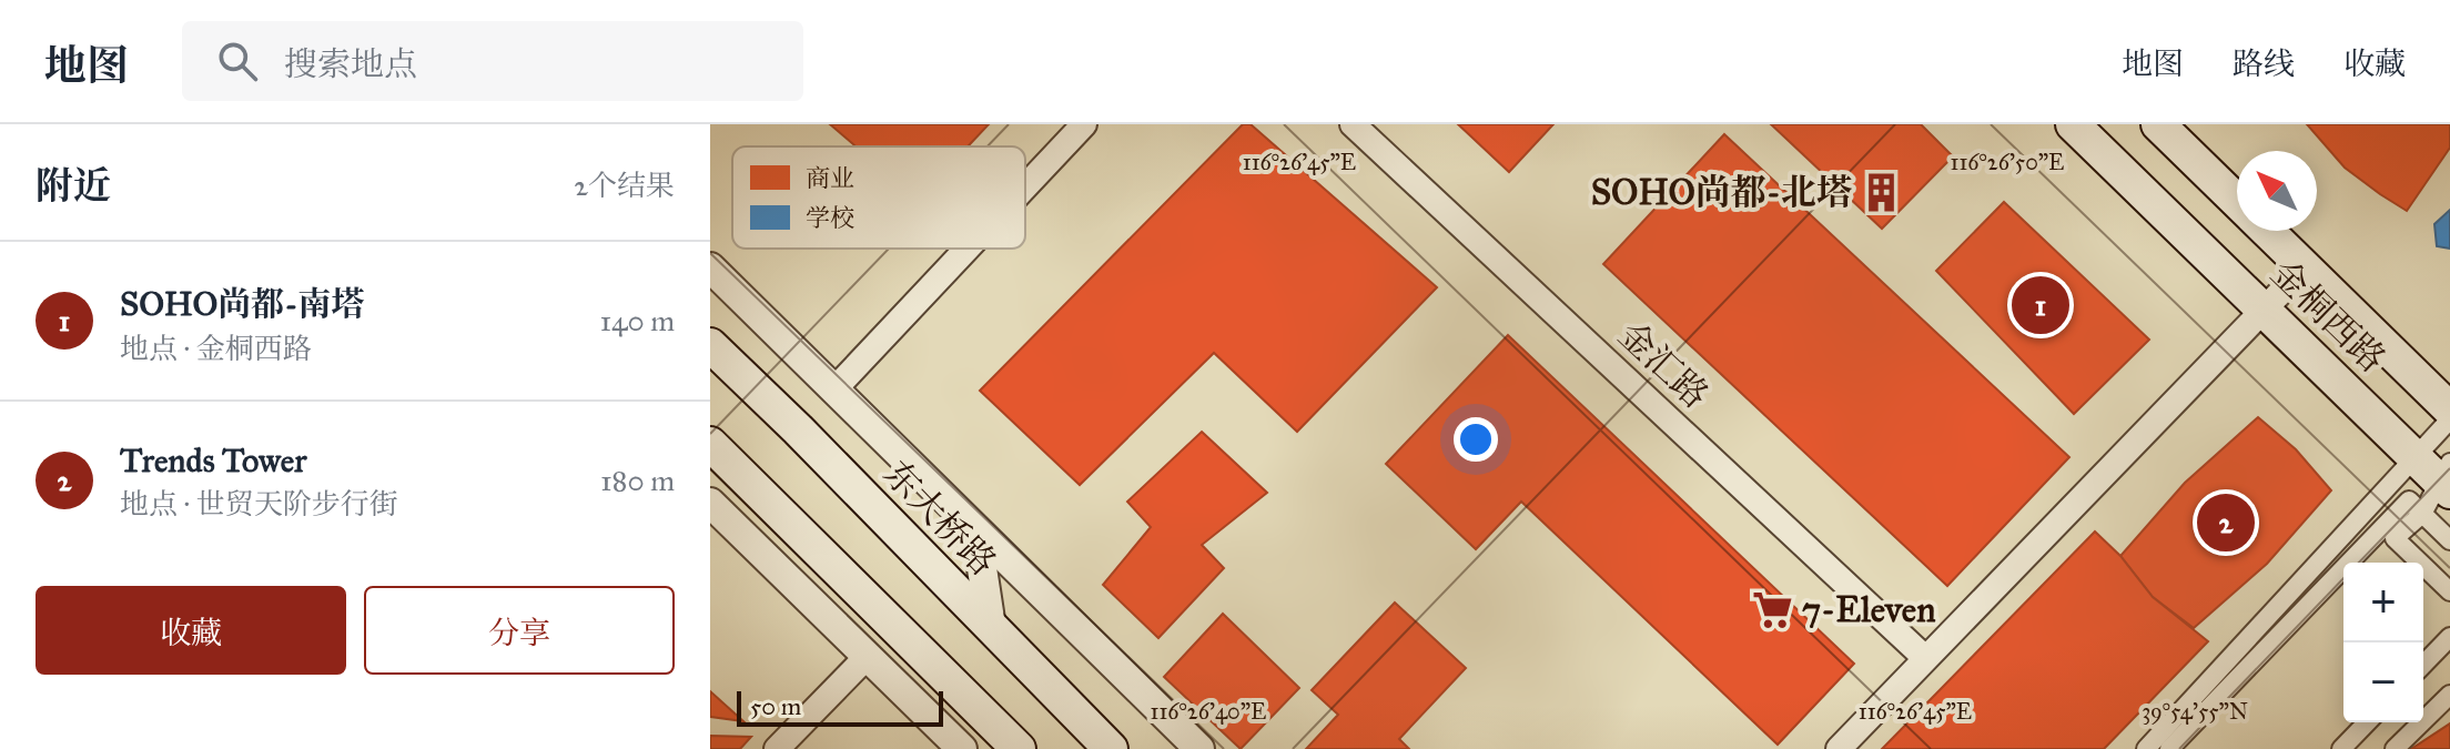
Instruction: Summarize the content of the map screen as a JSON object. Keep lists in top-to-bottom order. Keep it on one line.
{"streets":{"main road":["金桐西路","东大桥路"],"street":["金汇路"]},"places":{"building":["SOHO尚都-北塔"],"supermarket":["7-Eleven"]},"legend":["商业","学校"],"scale_bar":"50 m","north":"top left","page":{"header":"地图","search":"搜索地点","nav":["地图","路线","收藏"],"heading":["附近","2个结果"],"list":[{"mark":"1","name":"SOHO尚都-南塔","note":"地点 · 金桐西路","value":"140 m"},{"mark":"2","name":"Trends Tower","note":"地点 · 世贸天阶步行街","value":"180 m"}],"pins":["1","2"],"buttons":["收藏","分享"],"map_buttons":["+","−"],"scale":"50 m"},"coordinates":["116°26'45\"E","116°26'50\"E","39°54'55\"N","116°26'40\"E"]}
